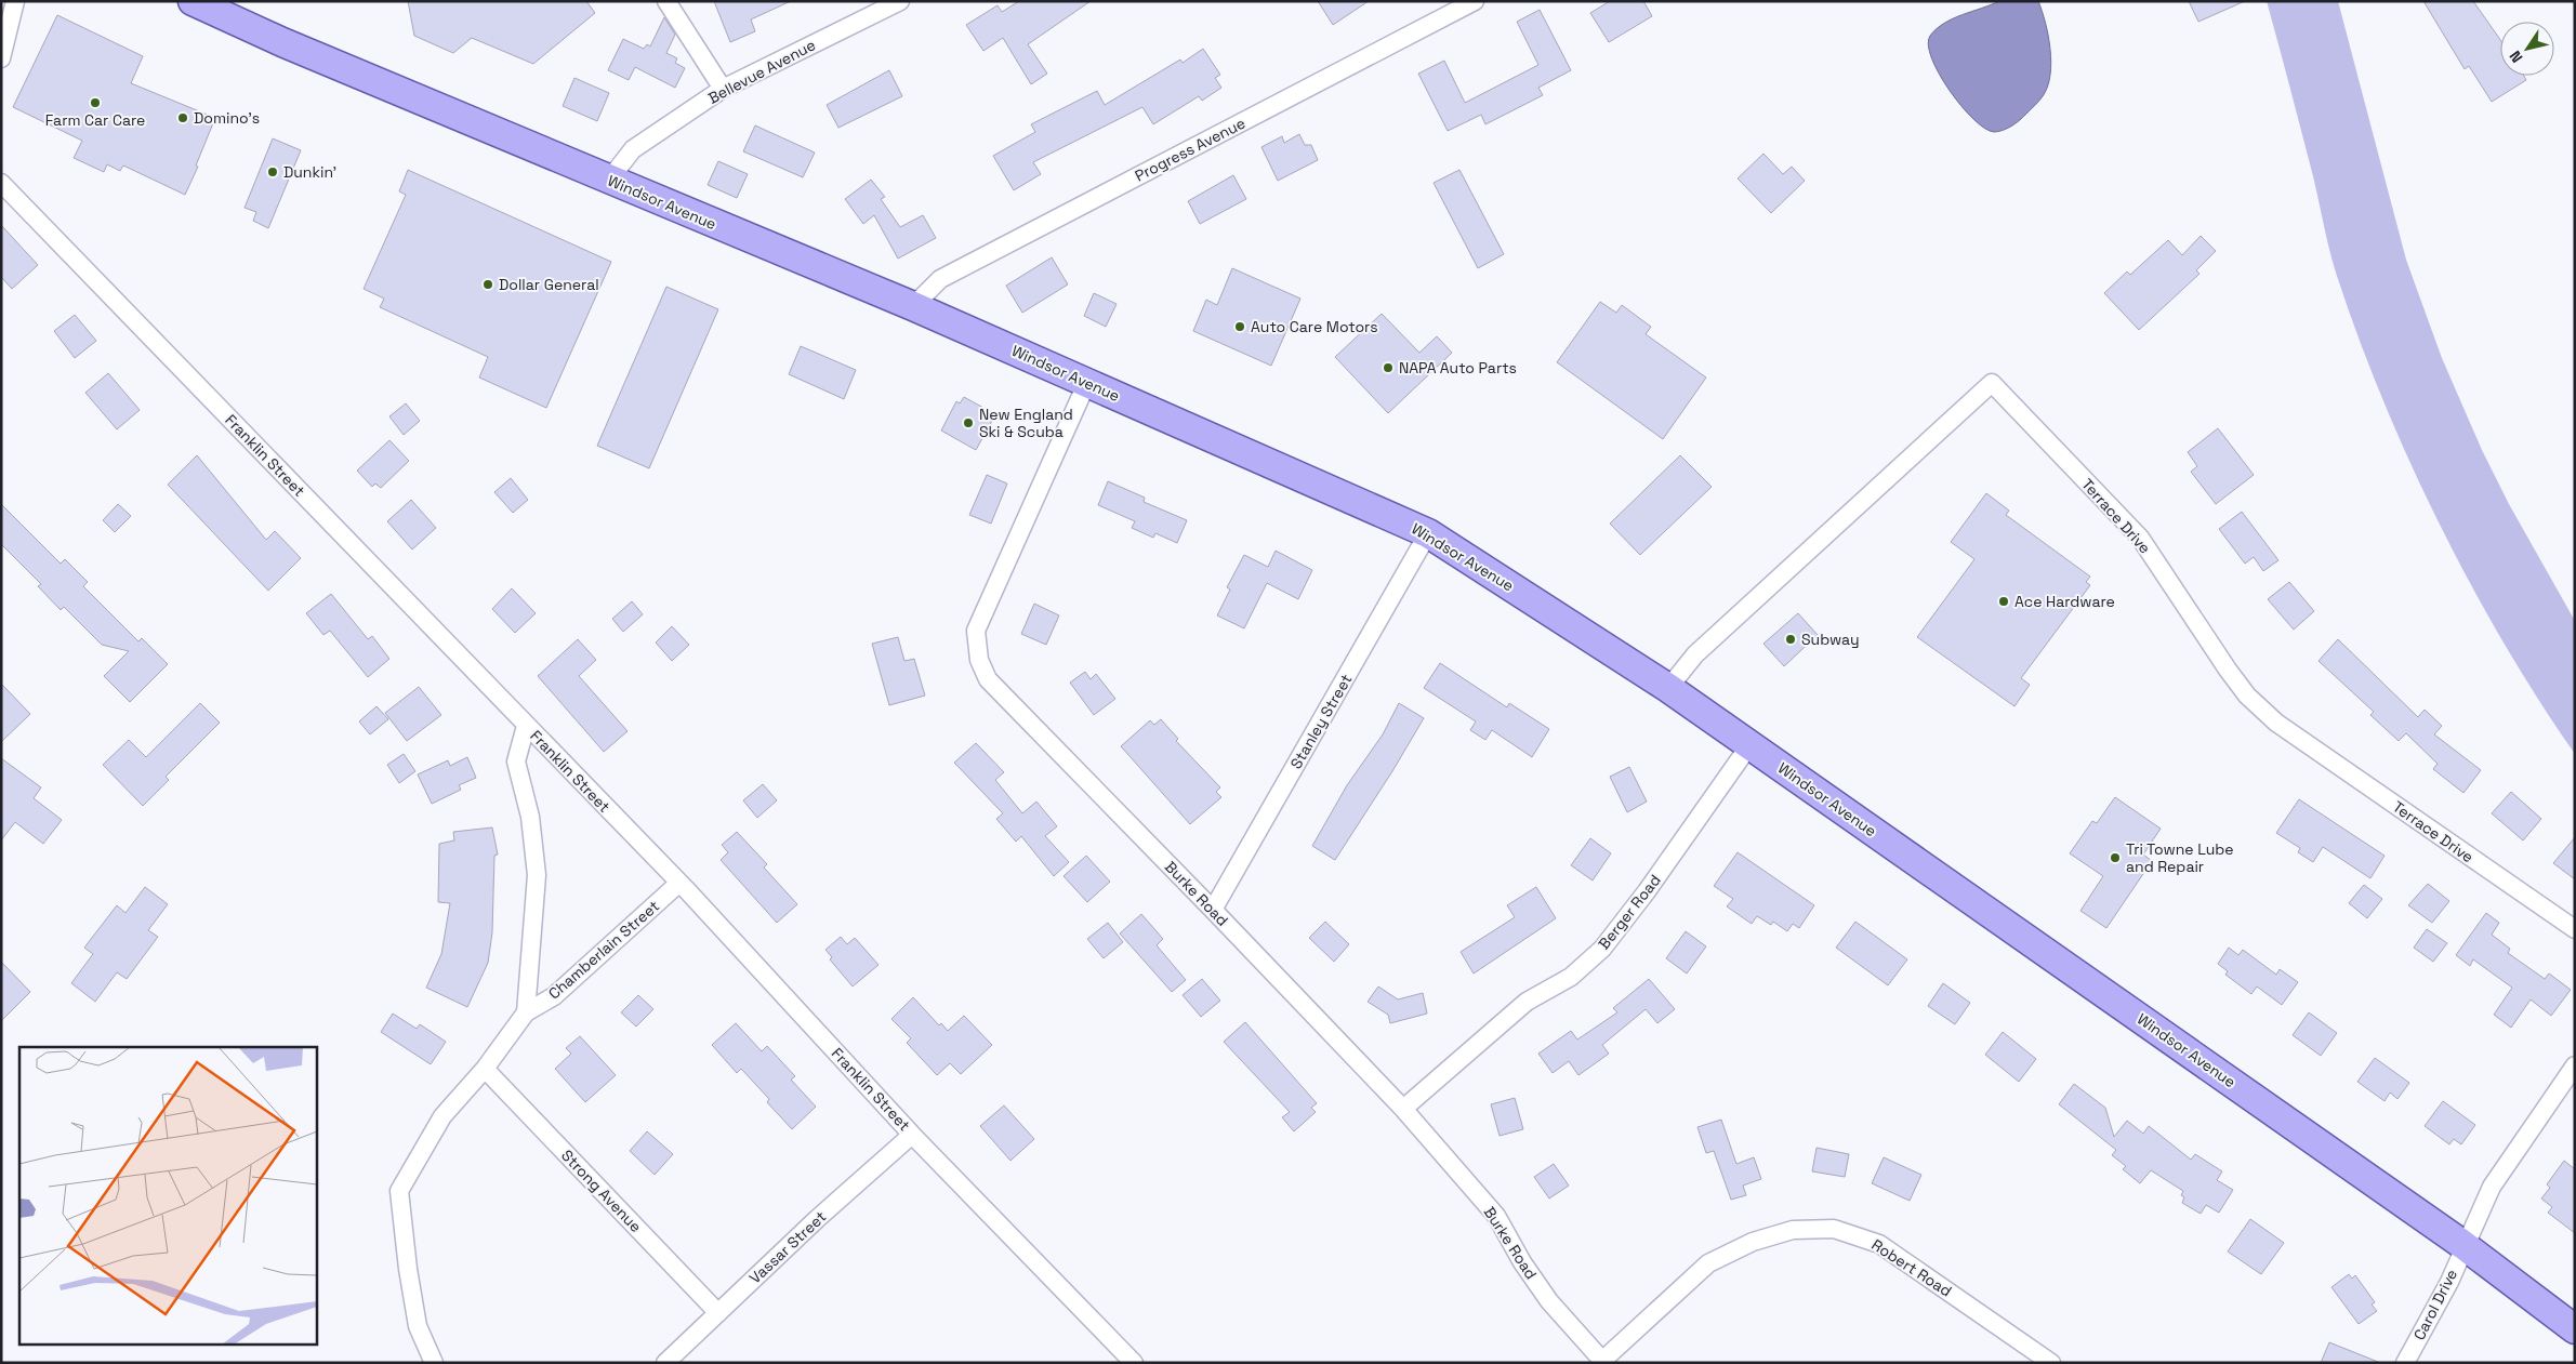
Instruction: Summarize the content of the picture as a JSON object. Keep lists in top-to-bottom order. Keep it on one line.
{"streets":{"main road":["Windsor Avenue"],"street":["Bellevue Avenue","Progress Avenue","Franklin Street","Terrace Drive","Stanley Street","Burke Road","Berger Road","Chamberlain Street","Strong Avenue","Vassar Street","Robert Road","Carol Drive"]},"crossings":[["Bellevue Avenue","Windsor Avenue"],["Progress Avenue","Windsor Avenue"],["Windsor Avenue","Terrace Drive"],["Windsor Avenue","Stanley Street"],["Windsor Avenue","Burke Road"],["Windsor Avenue","Berger Road"],["Windsor Avenue","Carol Drive"],["Franklin Street","Chamberlain Street"],["Franklin Street","Vassar Street"],["Stanley Street","Burke Road"],["Burke Road","Berger Road"],["Burke Road","Robert Road"],["Chamberlain Street","Strong Avenue"],["Strong Avenue","Vassar Street"]],"places":["Farm Car Care","Domino's","Dunkin'","Dollar General","Auto Care Motors","NAPA Auto Parts","New England Ski & Scuba","Ace Hardware","Subway","Tri Towne Lube and Repair"],"north":"bottom left"}
